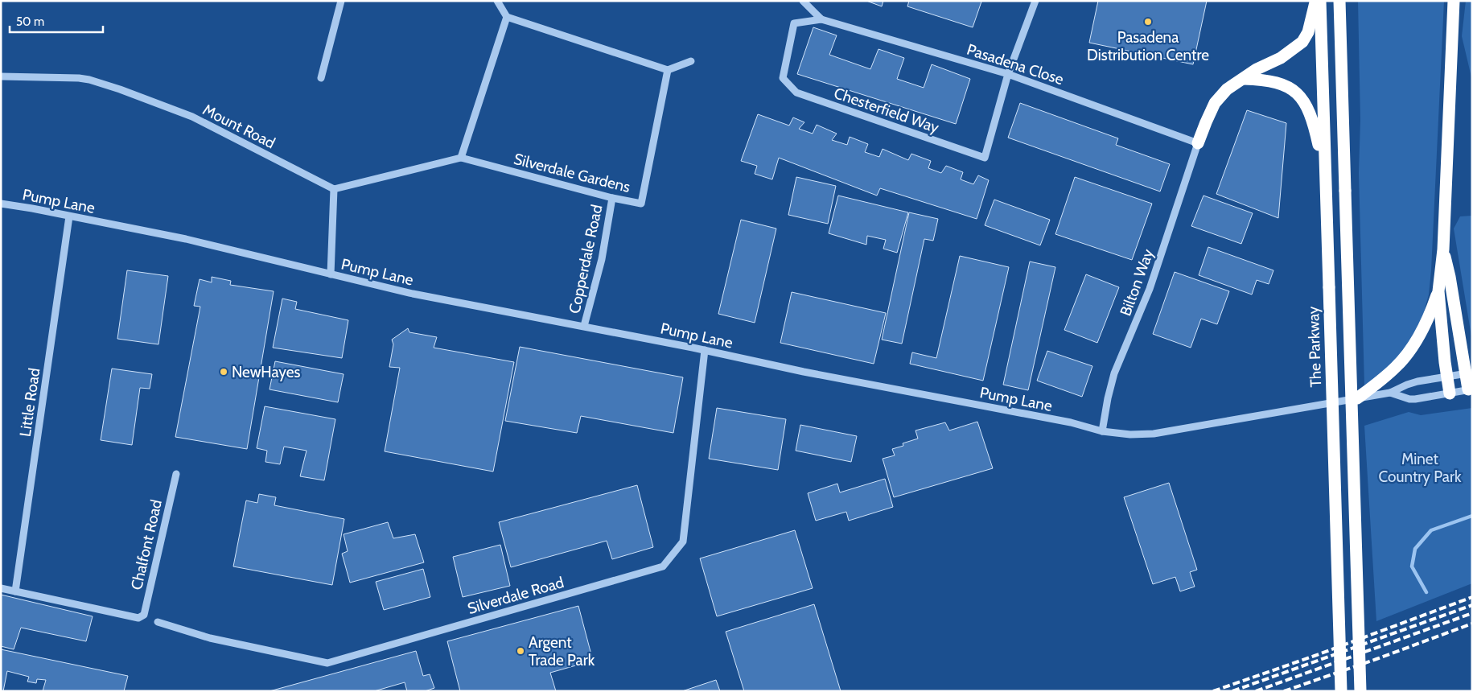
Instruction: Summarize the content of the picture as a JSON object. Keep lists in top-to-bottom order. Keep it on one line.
{"streets":{"highway":["The Parkway"],"street":["Pasadena Close","Chesterfield Way","Mount Road","Silverdale Gardens","Pump Lane","Copperdale Road","Bilton Way","Little Road","Chalfont Road","Silverdale Road"]},"crossings":[["Pasadena Close","Chesterfield Way"],["Pasadena Close","Bilton Way"],["Silverdale Gardens","Copperdale Road"],["Pump Lane","Copperdale Road"],["Pump Lane","Bilton Way"],["Pump Lane","Little Road"],["Pump Lane","Silverdale Road"],["Little Road","Chalfont Road"]],"parks":["Minet Country Park"],"places":["Pasadena Distribution Centre","NewHayes","Argent Trade Park"],"scale_bar":"50 m"}
